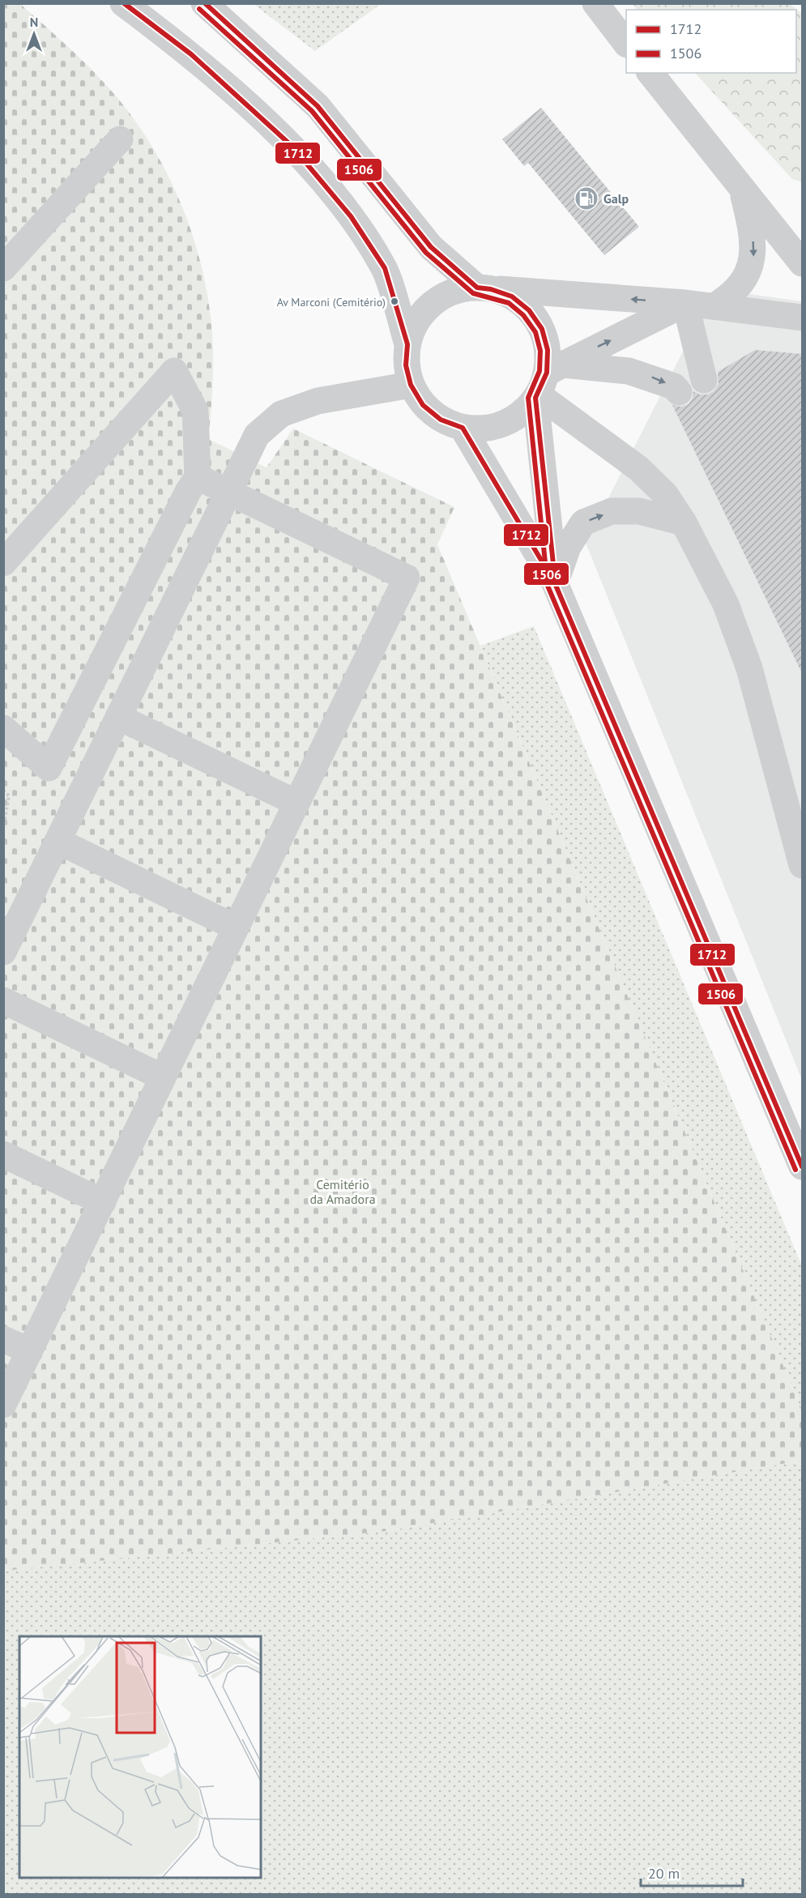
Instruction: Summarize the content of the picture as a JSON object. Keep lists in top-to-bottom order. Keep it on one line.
{"parks":["Cemitério da Amadora"],"places":{"fuel station":["Galp"],"other":["Av Marconi (Cemitério)"]},"lines":["transit line 1712","transit line 1506"],"legend":["1712","1506"],"scale_bar":"20 m","north":"top"}
